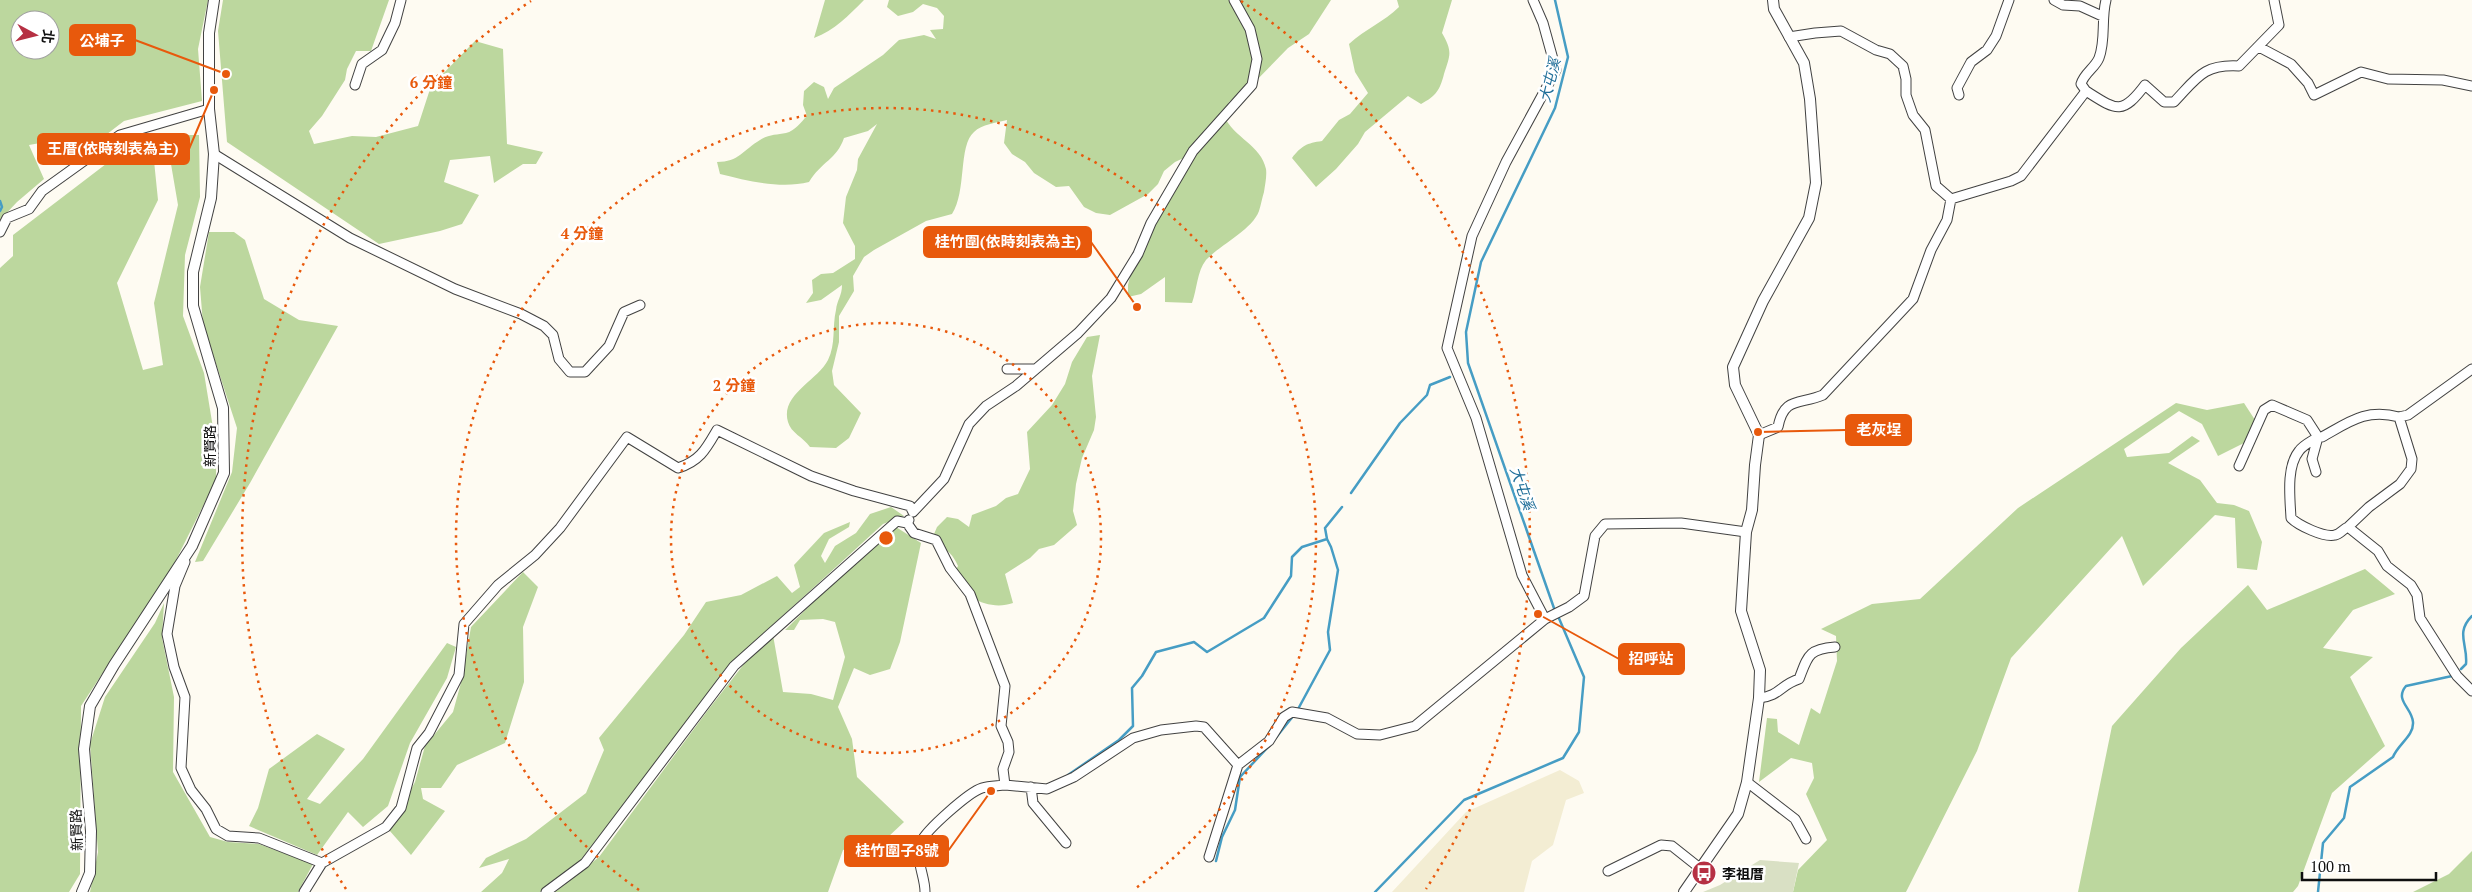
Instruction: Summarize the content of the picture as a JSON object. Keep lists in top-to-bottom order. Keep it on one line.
{"streets":{"street":["新賢路"]},"water":["大屯溪"],"places":{"other":["公埔子","王厝(依時刻表為主)","桂竹圍(依時刻表為主)","老灰埕","招呼站","桂竹圍子8號"],"bus stop":["李祖厝"]},"scale_bar":"100 m","north":"right","rings":["6 分鐘","4 分鐘","2 分鐘"]}
